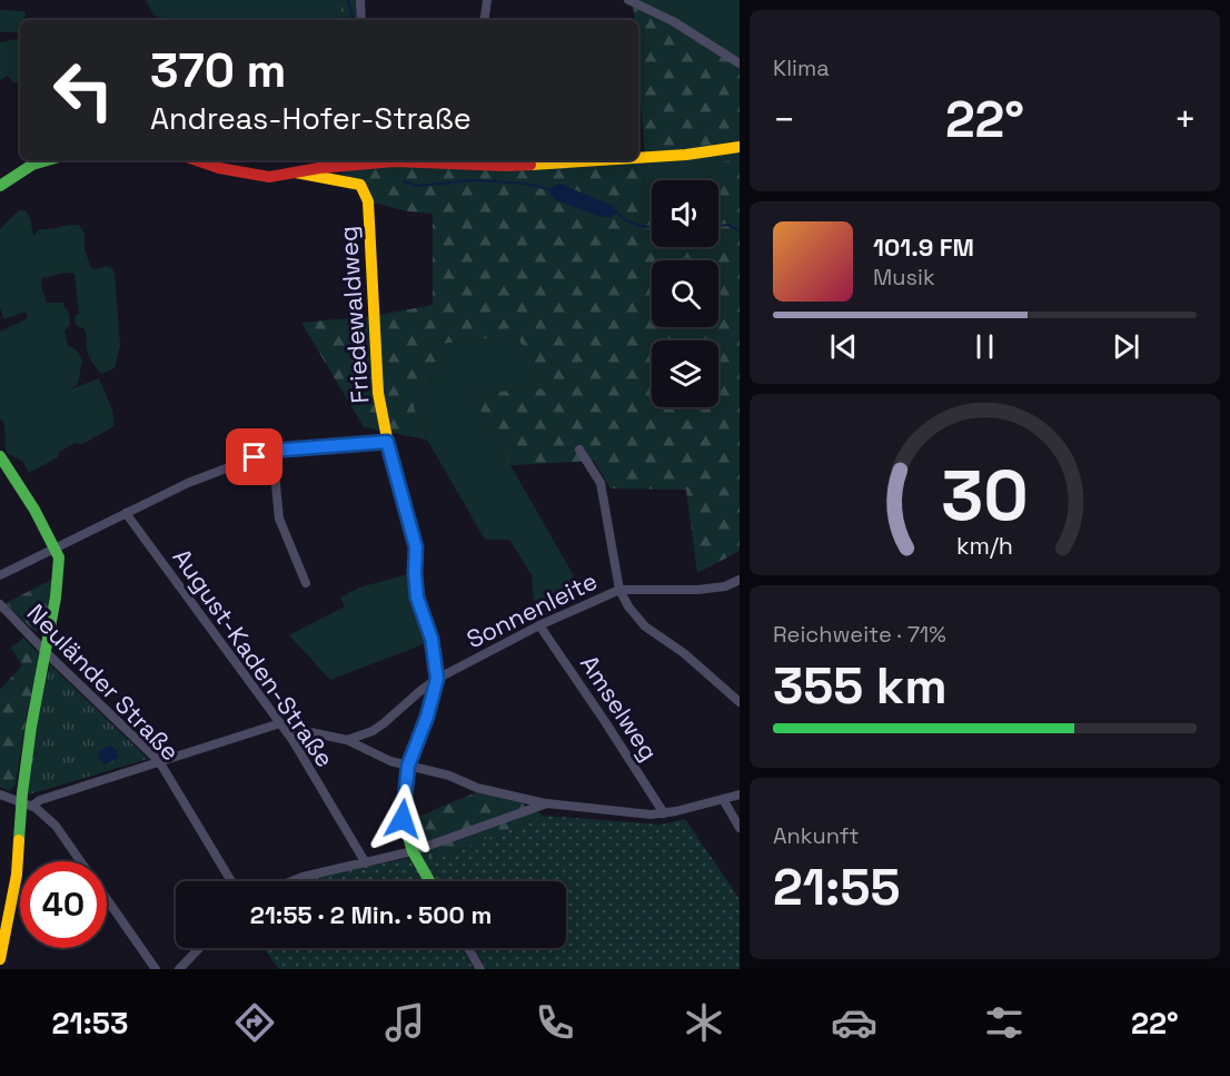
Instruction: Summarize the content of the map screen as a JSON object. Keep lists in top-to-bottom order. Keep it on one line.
{"streets":{"street":["Friedewaldweg","Sonnenleite","August-Kaden-Straße","Neuländer Straße","Amselweg"]},"crossings":[["Friedewaldweg","Sonnenleite"],["Sonnenleite","Amselweg"]],"page":{"tile":["Klima",["Reichweite · 71%","355 km"],["Ankunft","21:55"]],"turn":["370 m","Andreas-Hofer-Straße"],"heat":["−","22°","+"],"song":["101.9 FM","Musik"],"limit":"40","trip":"21:55 · 2 Min. · 500 m","tabs":["21:53","22°"],"gauge":["30","km/h"]}}
